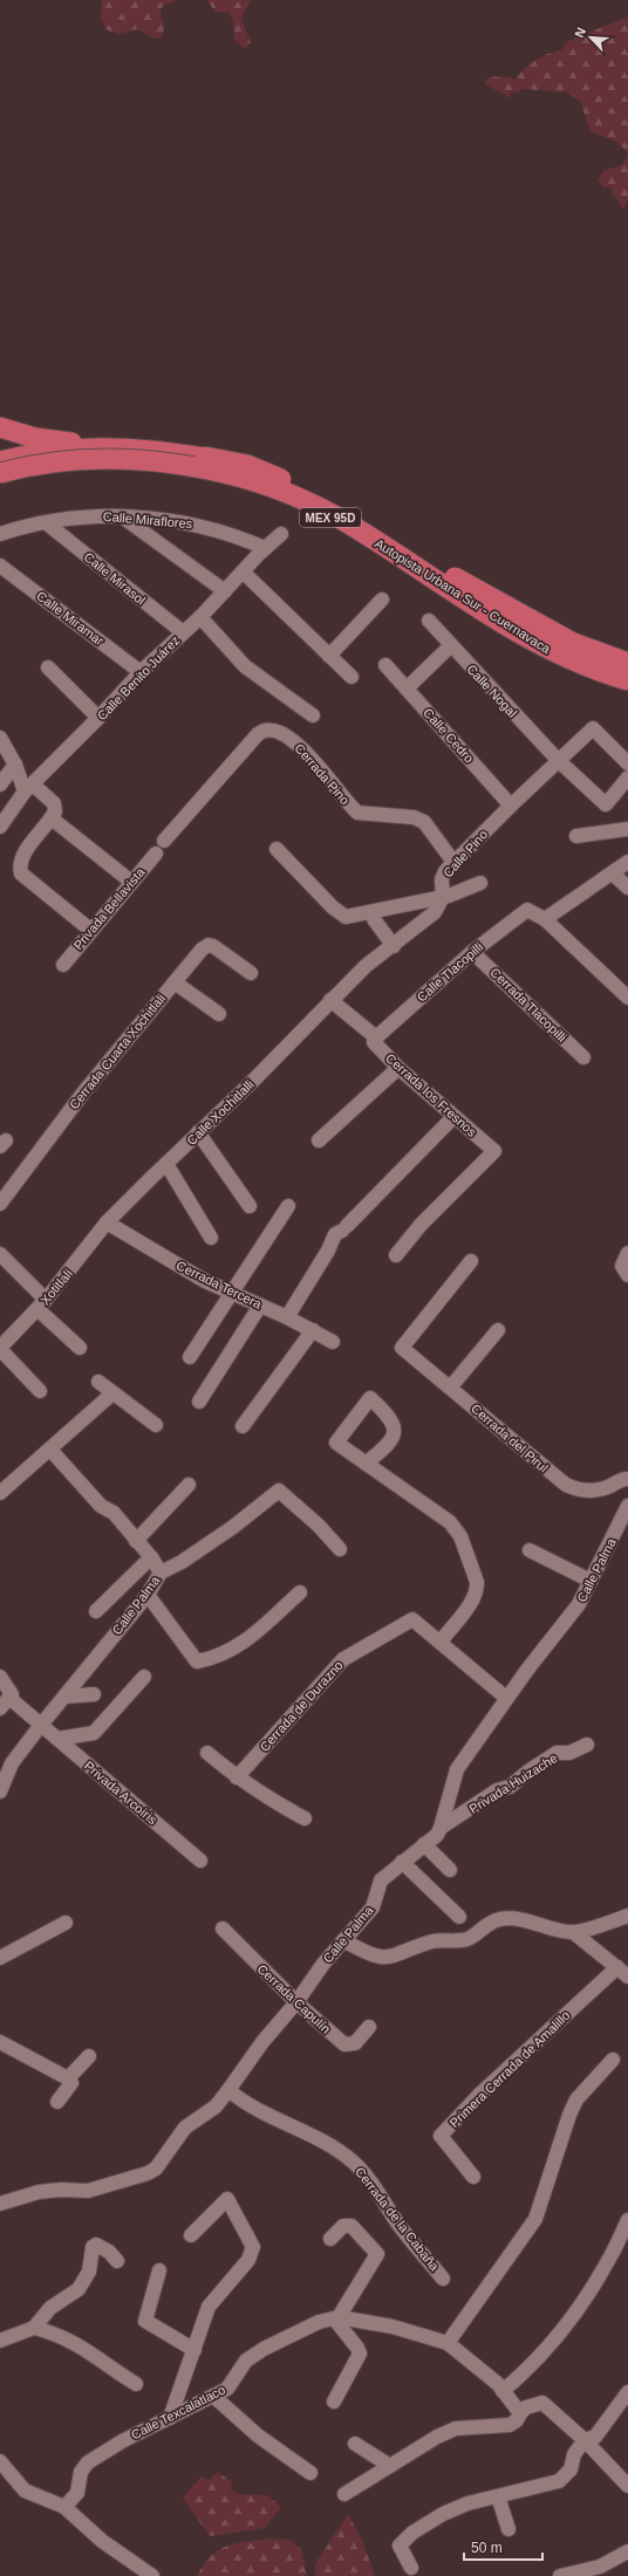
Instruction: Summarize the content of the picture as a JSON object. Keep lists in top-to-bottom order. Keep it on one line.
{"streets":{"highway":["MEX 95D","Autopista Urbana Sur - Cuernavaca"],"street":["Calle Miraflores","Calle Mirasol","Calle Miramar","Calle Benito Juárez","Calle Nogal","Calle Cedro","Cerrada Pino","Calle Pino","Privada Bellavista","Calle Tlacopilli","Cerrada Tlacopilli","Cerrada Cuarta Xochitlali","Cerrada los Fresnos","Calle Xochitlalli","Cerrada Tercera","Xotitlali","Cerrada del Pirul","Calle Palma","Cerrada de Durazno","Privada Huizache","Privada Arcoíris","Cerrada Capulín","Primera Cerrada de Amalillo","Cerrada de la Cabaña","Calle Texcalatlaco"]},"crossings":[["MEX 95D","Autopista Urbana Sur - Cuernavaca"],["Calle Miraflores","Calle Mirasol"],["Calle Miraflores","Calle Benito Juárez"],["Calle Mirasol","Calle Benito Juárez"],["Calle Miramar","Calle Benito Juárez"],["Calle Nogal","Calle Pino"],["Calle Cedro","Calle Pino"],["Cerrada Pino","Calle Pino"],["Calle Pino","Cerrada los Fresnos"],["Calle Pino","Calle Xochitlalli"],["Calle Tlacopilli","Cerrada Tlacopilli"],["Calle Tlacopilli","Cerrada los Fresnos"],["Cerrada los Fresnos","Calle Xochitlalli"],["Calle Xochitlalli","Cerrada Tercera"],["Calle Xochitlalli","Xotitlali"],["Cerrada Tercera","Xotitlali"],["Calle Palma","Cerrada de Durazno"],["Calle Palma","Privada Huizache"],["Calle Palma","Privada Arcoíris"],["Calle Palma","Cerrada Capulín"],["Calle Palma","Cerrada de la Cabaña"]],"scale_bar":"50 m","north":"top left"}
